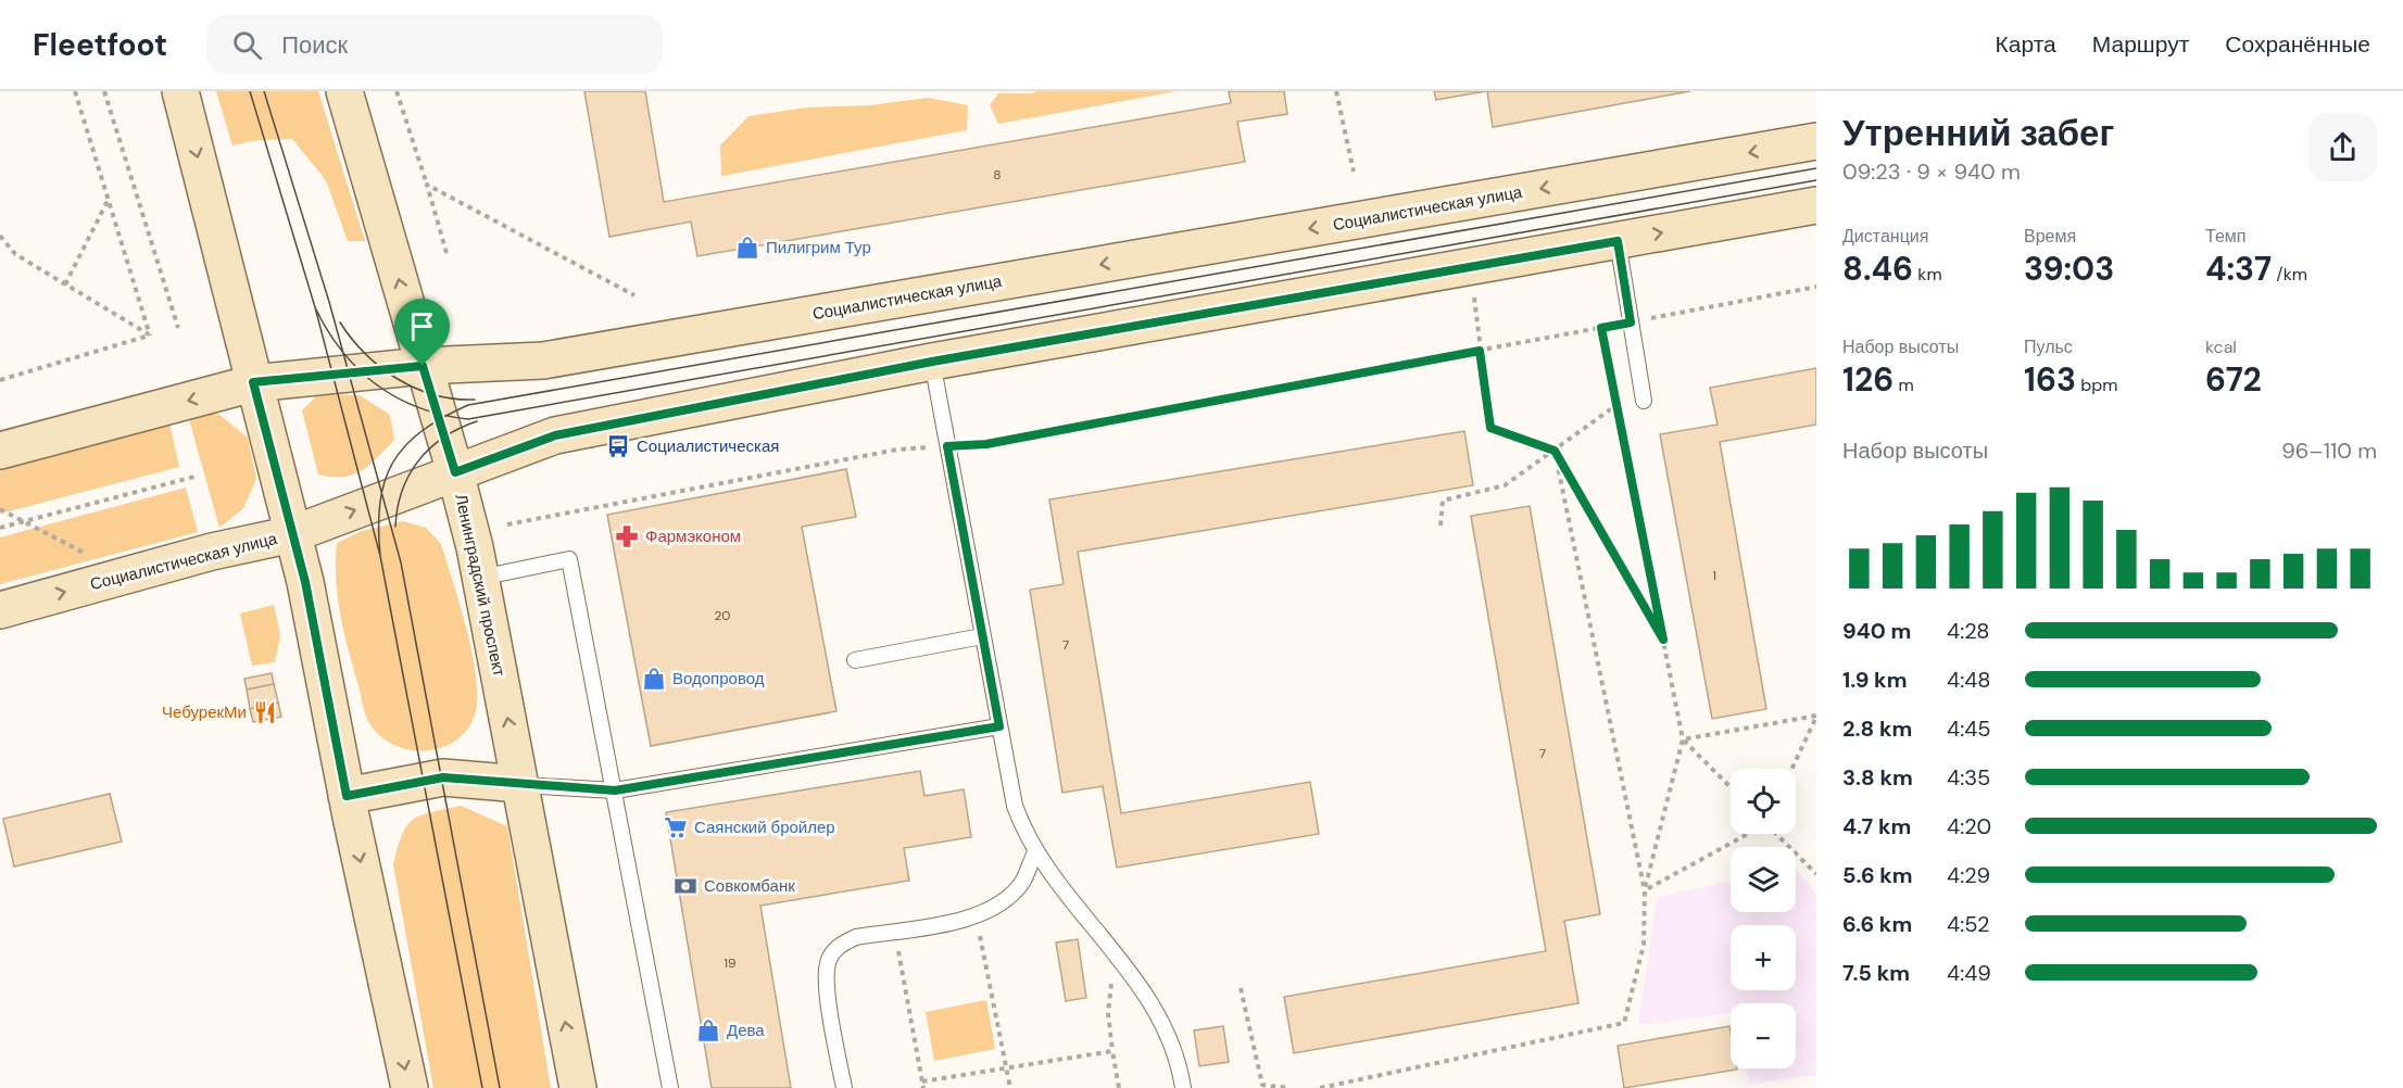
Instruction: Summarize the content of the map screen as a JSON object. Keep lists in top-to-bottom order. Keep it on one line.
{"streets":{"street":["Социалистическая улица","Ленинградский проспект"]},"crossings":[["Социалистическая улица","Ленинградский проспект"]],"places":{"shop":["Пилигрим Тур","Водопровод","Дева"],"bus stop":["Социалистическая"],"pharmacy":["Фармэконом"],"restaurant":["ЧебурекМи"],"supermarket":["Саянский бройлер"],"bank":["Совкомбанк"]},"house_numbers":["8","1","20","7","7","19"],"page":{"header":"Fleetfoot","search":"Поиск","nav":["Карта","Маршрут","Сохранённые"],"heading":["Утренний забег","09:23 · 9 × 940 m"],"stats":[["Дистанция","8.46 km"],["Время","39:03"],["Темп","4:37 /km"],["Набор высоты","126 m"],["Пульс","163 bpm"],["kcal","672"]],"chart":["Набор высоты","96–110 m"],"list":[{"name":"940 m","note":"4:28"},{"name":"1.9 km","note":"4:48"},{"name":"2.8 km","note":"4:45"},{"name":"3.8 km","note":"4:35"},{"name":"4.7 km","note":"4:20"},{"name":"5.6 km","note":"4:29"},{"name":"6.6 km","note":"4:52"},{"name":"7.5 km","note":"4:49"}],"map_buttons":["+","−"]}}
